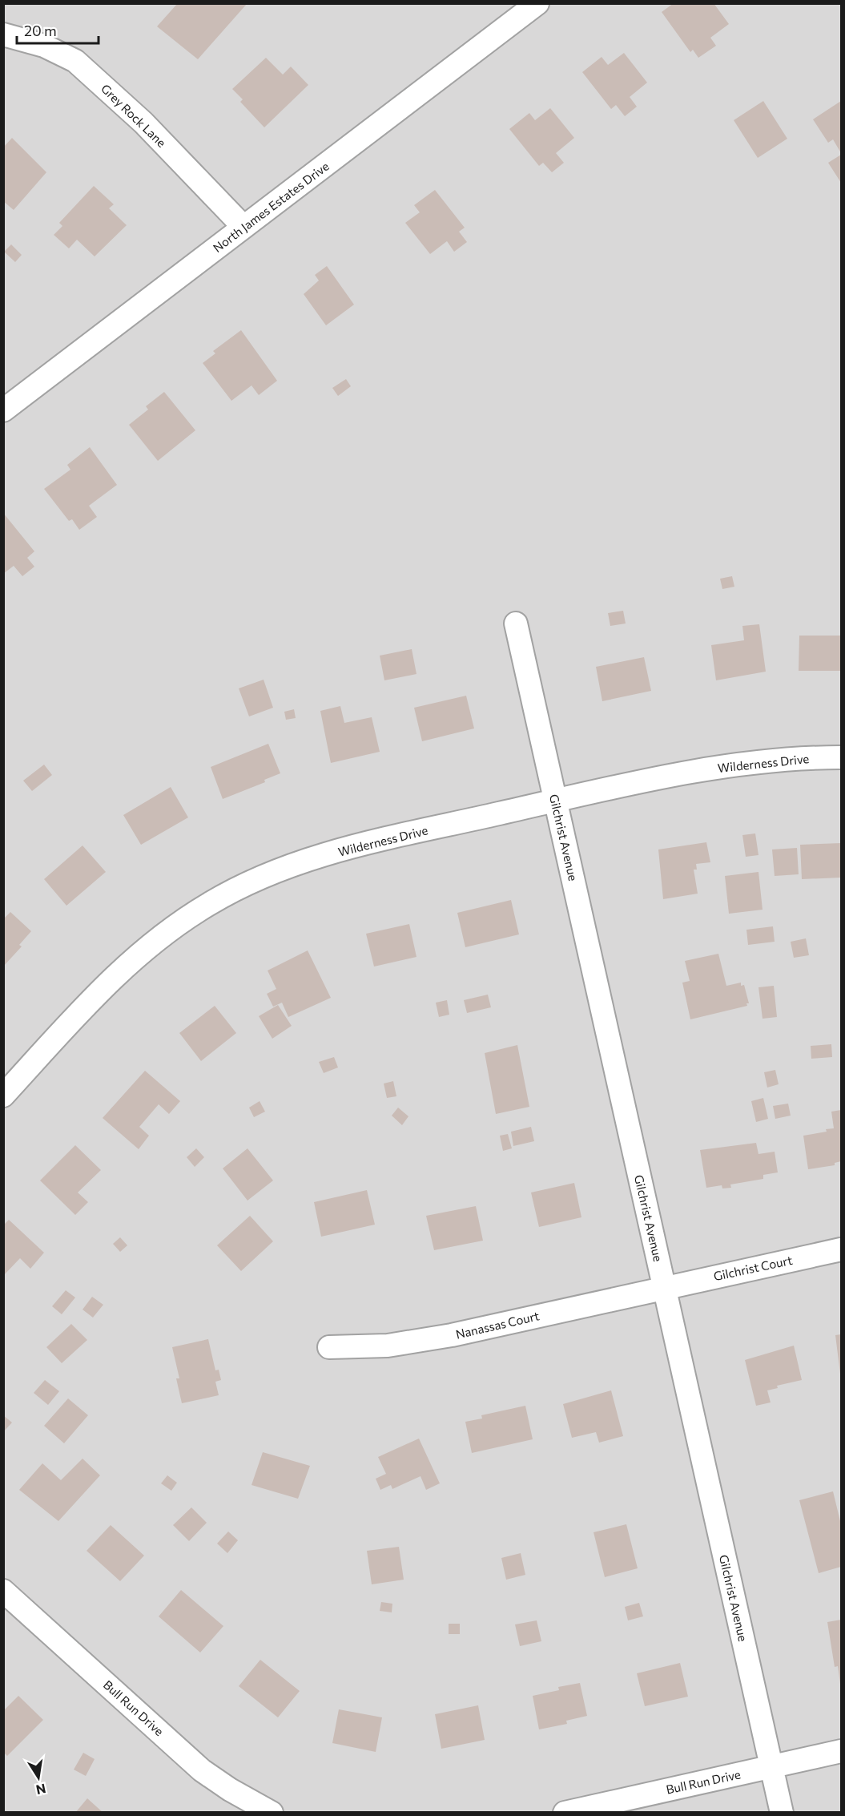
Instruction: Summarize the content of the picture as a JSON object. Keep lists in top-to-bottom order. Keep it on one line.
{"streets":{"street":["Grey Rock Lane","North James Estates Drive","Wilderness Drive","Gilchrist Avenue","Gilchrist Court","Nanassas Court","Bull Run Drive"]},"crossings":[["Grey Rock Lane","North James Estates Drive"],["Wilderness Drive","Gilchrist Avenue"],["Gilchrist Avenue","Gilchrist Court"],["Gilchrist Avenue","Nanassas Court"],["Gilchrist Avenue","Bull Run Drive"],["Gilchrist Court","Nanassas Court"]],"scale_bar":"20 m","north":"bottom"}
